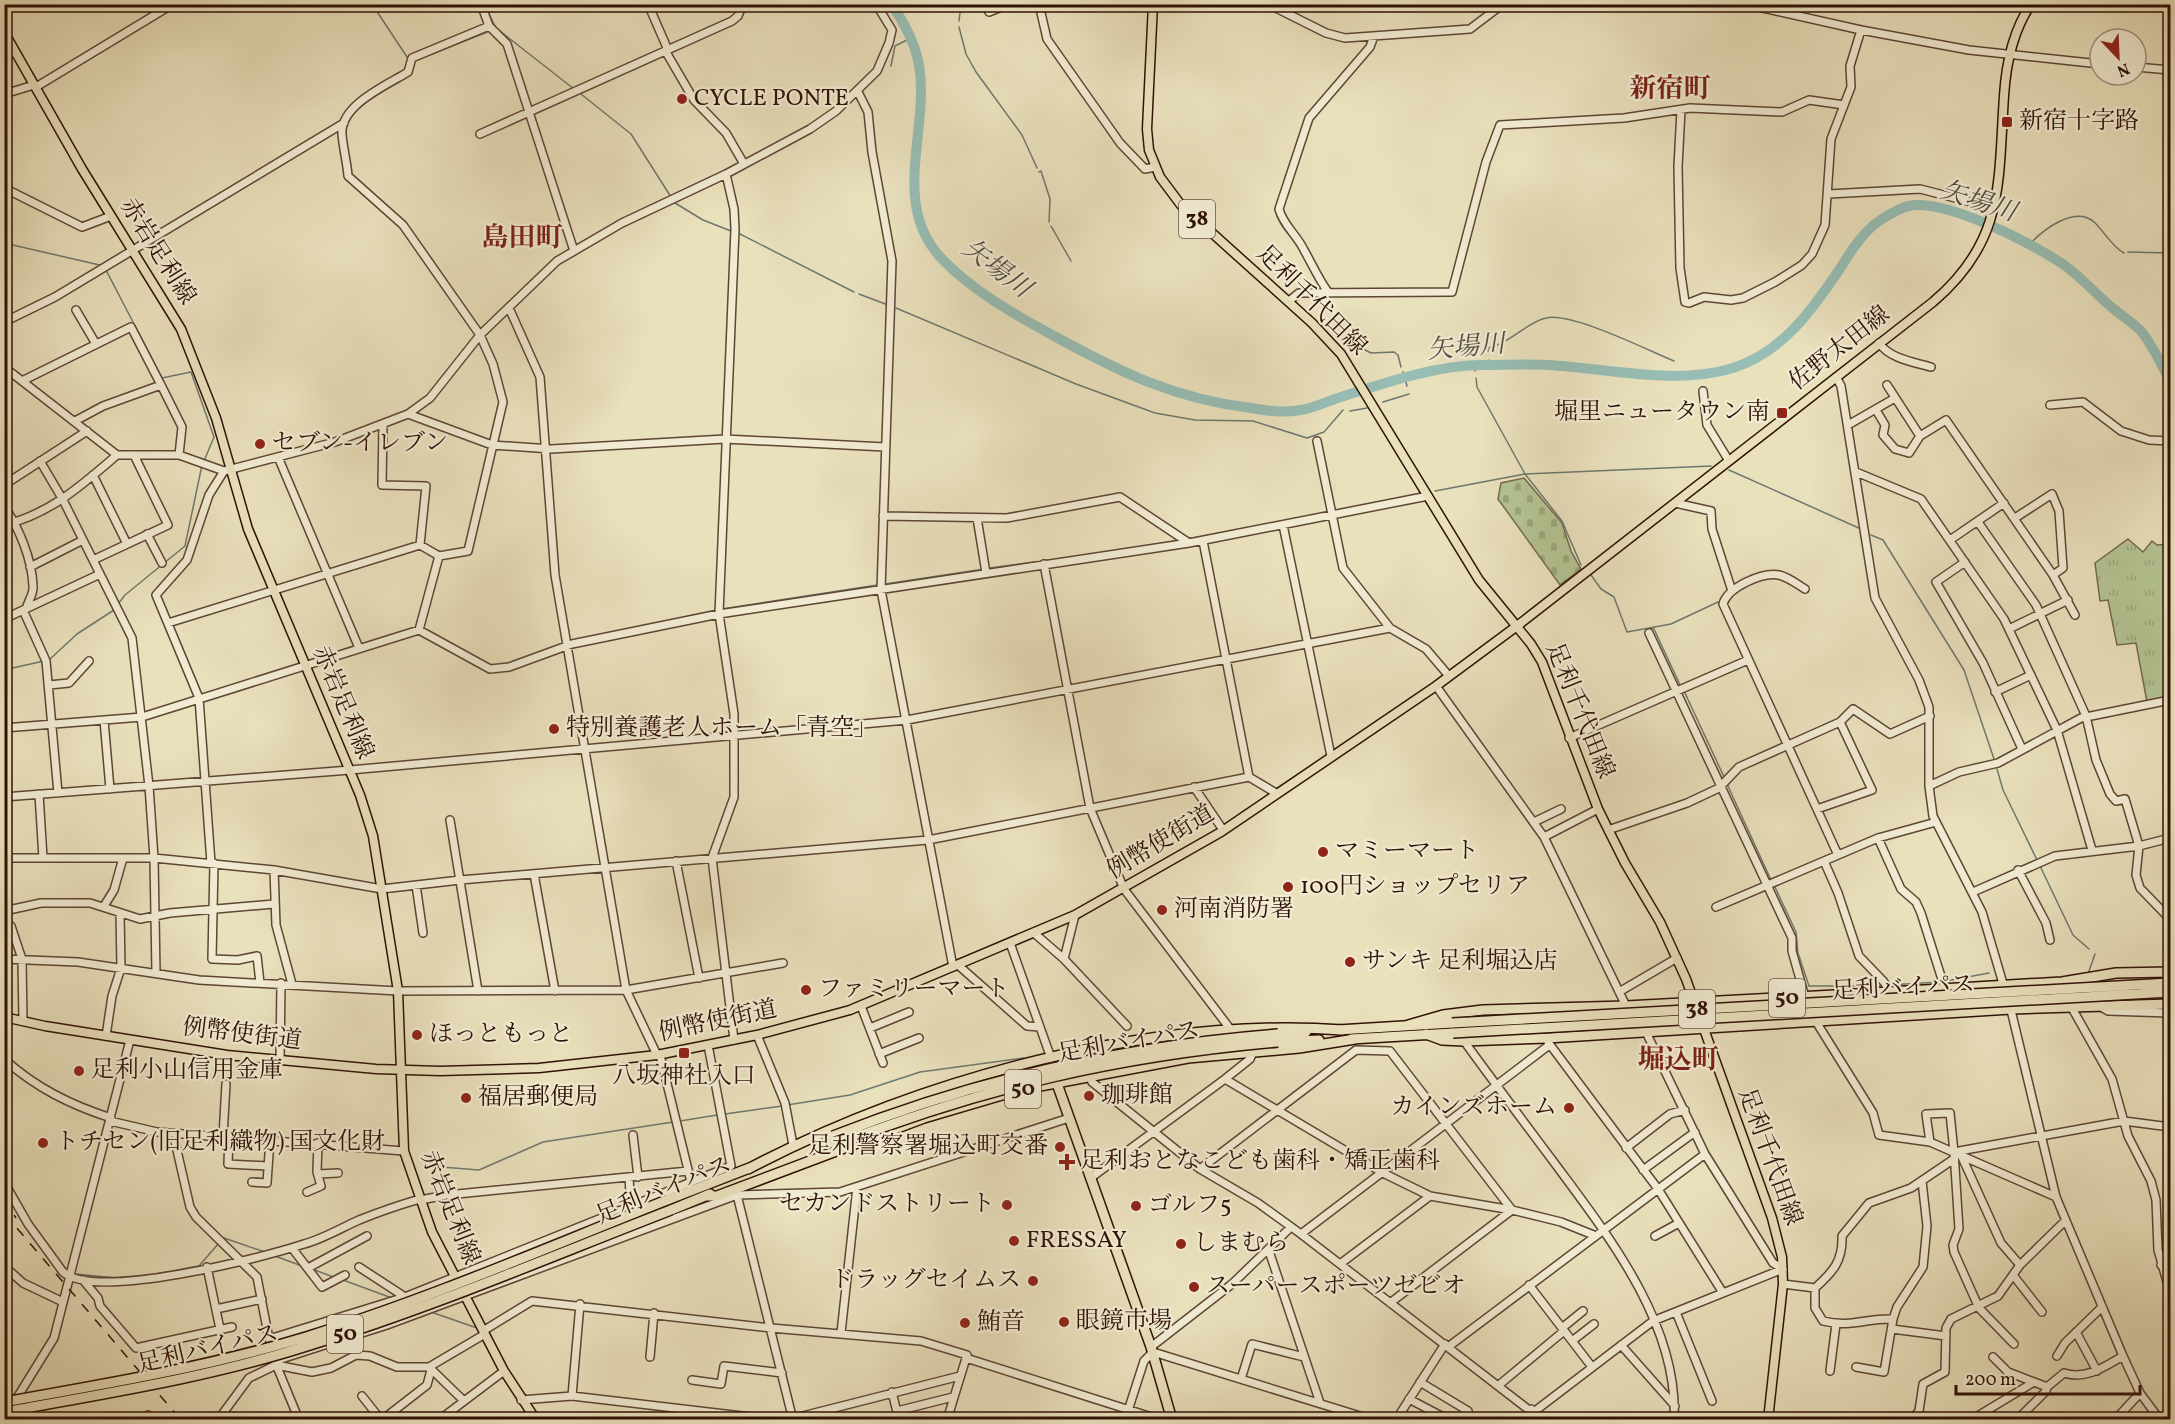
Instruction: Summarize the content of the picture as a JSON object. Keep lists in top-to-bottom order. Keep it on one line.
{"streets":{"highway":["足利バイパス","50"],"main road":["38","赤岩足利線","足利千代田線","佐野太田線","例幣使街道"]},"crossings":[["赤岩足利線","例幣使街道"],["足利千代田線","佐野太田線"],["足利千代田線","例幣使街道"],["足利千代田線","50"],["佐野太田線","例幣使街道"],["足利バイパス","50"]],"districts":["新宿町","島田町","堀込町"],"water":["矢場川"],"places":{"other":["CYCLE PONTE","セブン-イレブン","特別養護老人ホーム「青空」","マミーマート","100円ショップセリア","河南消防署","サンキ 足利堀込店","ファミリーマート","ほっともっと","足利小山信用金庫","珈琲館","福居郵便局","カインズホーム","トチセン(旧足利織物) 国文化財","足利警察署堀込町交番","セカンドストリート","ゴルフ5","FRESSAY","しまむら","ドラッグセイムス","スーパースポーツゼビオ","眼鏡市場","鮪音"],"transit":["新宿十字路","堀里ニュータウン南","八坂神社入口"],"health":["足利おとなこども歯科・矯正歯科"]},"scale_bar":"200 m","north":"bottom right"}
